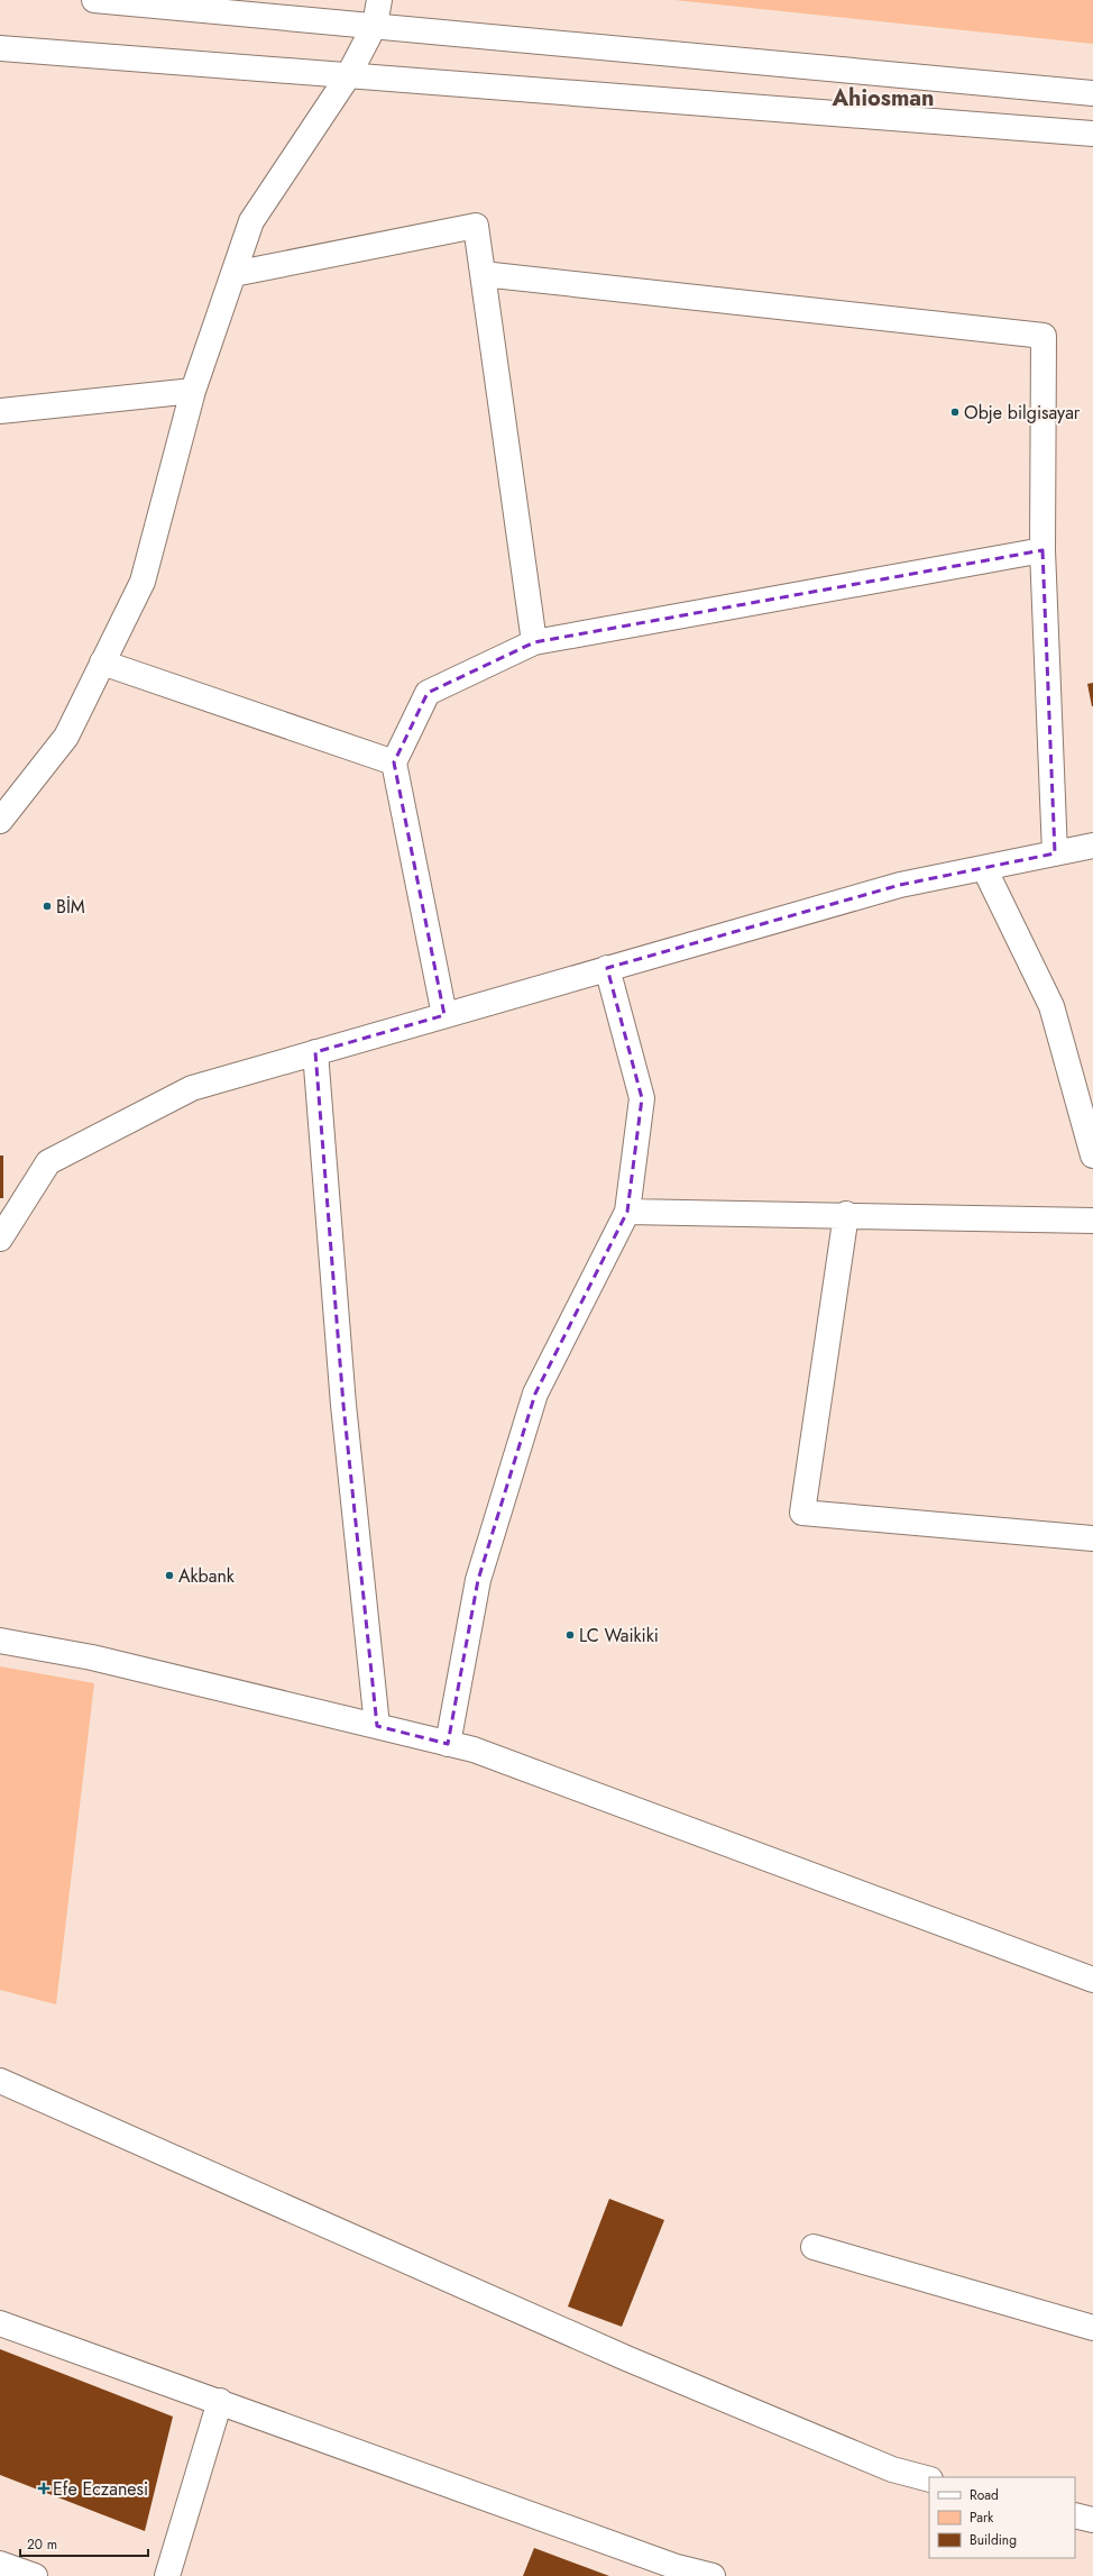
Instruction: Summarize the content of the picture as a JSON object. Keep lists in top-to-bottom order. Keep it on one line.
{"districts":["Ahiosman"],"places":{"other":["Obje bilgisayar","BİM","Akbank","LC Waikiki"],"health":["Efe Eczanesi"]},"legend":["Road","Park","Building"],"scale_bar":"20 m"}
